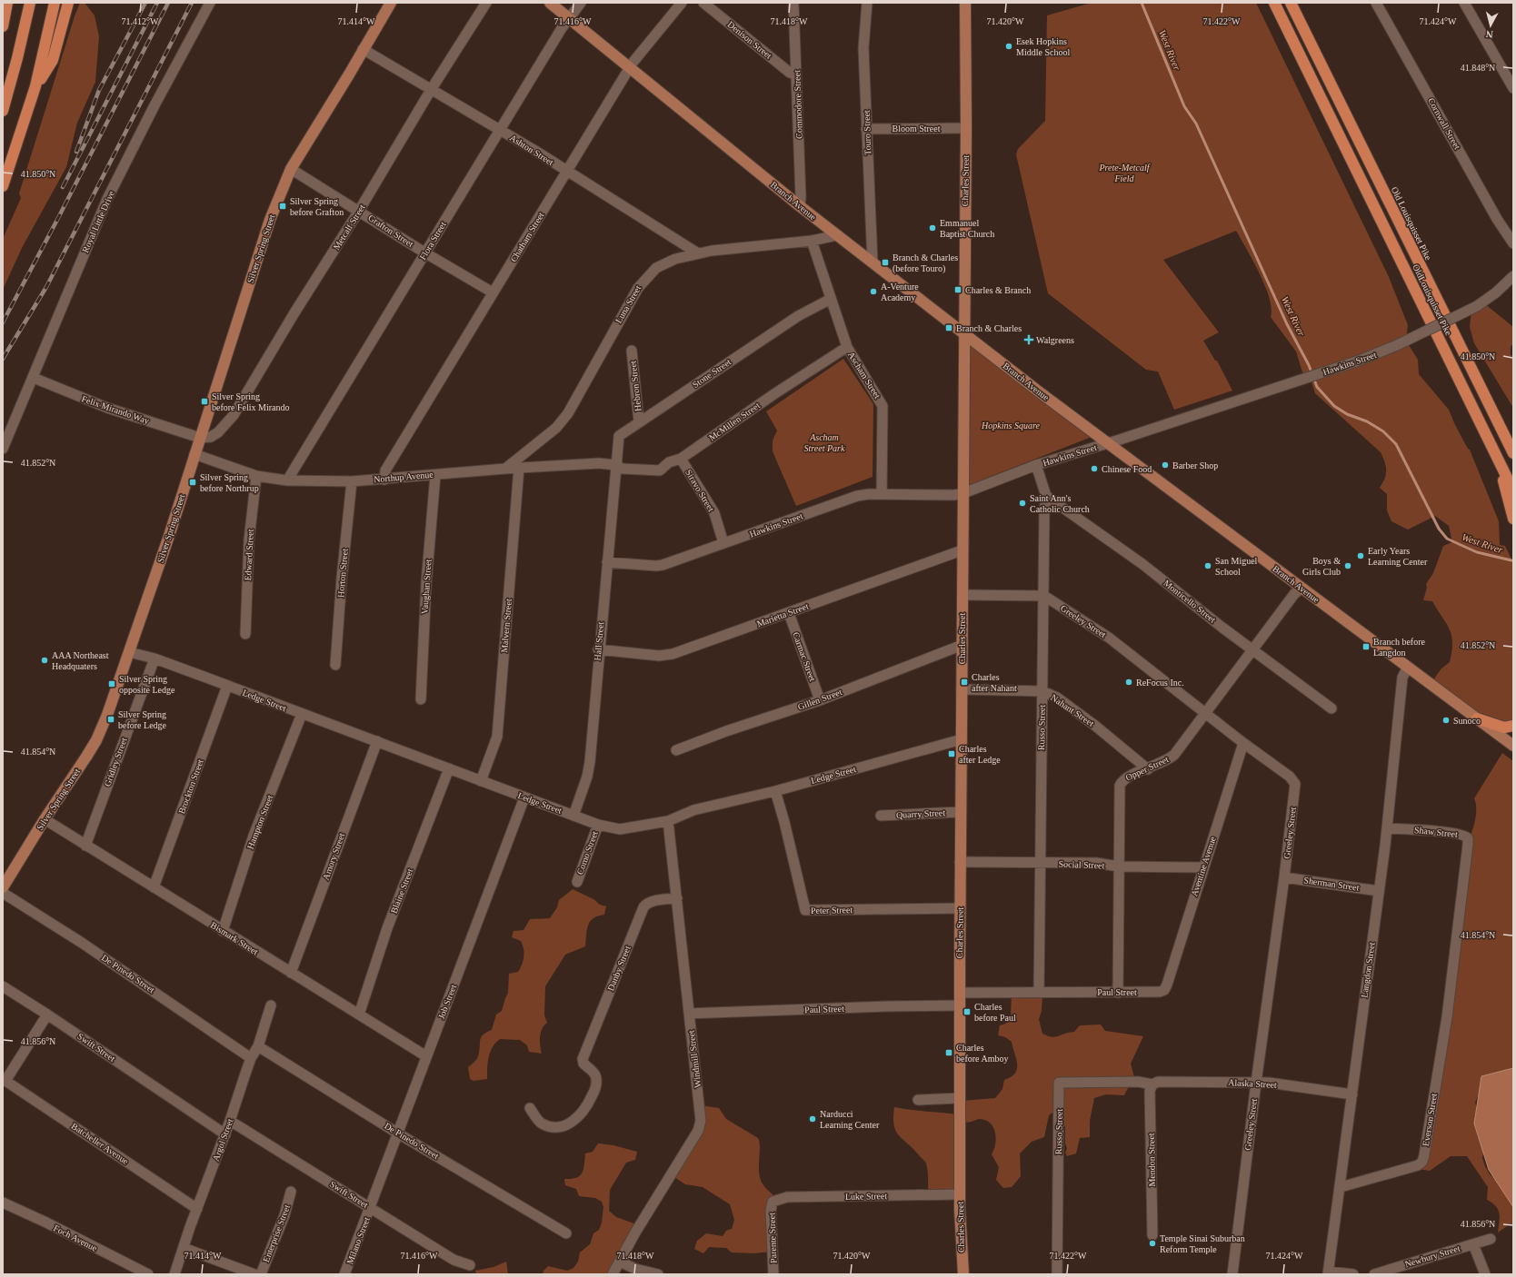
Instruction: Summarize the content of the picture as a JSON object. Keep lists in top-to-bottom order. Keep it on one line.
{"streets":{"highway":["Old Louisquisset Pike","OldLouisquisset Pike"],"main road":["Charles Street","Branch Avenue","Silver Spring Street"],"street":["Denison Street","Commodore Street","Cornwall Street","Bloom Street","Touro Street","Ashton Street","Royal Little Drive","Metcalf Street","Grafton Street","Chatham Street","Flora Street","Luna Street","Hawkins Street","Stone Street","Ascham Street","Hebron Street","Felix Mirando Way","McMillen Street","Northup Avenue","Siravo Street","Edward Street","Horton Street","Vaughan Street","Monticello Street","Marietta Street","Greeley Street","Malvern Street","Hall Street","Carmac Street","Gillen Street","Ledge Street","Nahant Street","Russo Street","Gridley Street","Opper Street","Brockton Street","Quarry Street","Hampton Street","Shaw Street","Como Street","Amory Street","Social Street","Aventine Avenue","Sherman Street","Blaine Street","Peter Street","Bismark Street","Danby Street","Langdon Street","De Pinedo Street","Paul Street","Job Street","Swift Street","Windmill Street","Alaska Street","Everson Street","Argol Street","Batcheller Avenue","Mendon Street","Luke Street","Enterprise Street","Foch Avenue","Parente Street","Milano Street","Newbury Street"]},"crossings":[["Denison Street","Commodore Street"],["Commodore Street","Branch Avenue"],["Bloom Street","Touro Street"],["Bloom Street","Charles Street"],["Touro Street","Branch Avenue"],["Ashton Street","Metcalf Street"],["Ashton Street","Chatham Street"],["Ashton Street","Flora Street"],["Ashton Street","Silver Spring Street"],["Ashton Street","Luna Street"],["Charles Street","Branch Avenue"],["Charles Street","Hawkins Street"],["Charles Street","Marietta Street"],["Charles Street","Gillen Street"],["Charles Street","Ledge Street"],["Charles Street","Nahant Street"],["Charles Street","Quarry Street"],["Charles Street","Social Street"],["Charles Street","Peter Street"],["Charles Street","Paul Street"],["Charles Street","Luke Street"],["Branch Avenue","Chatham Street"],["Branch Avenue","Flora Street"],["Branch Avenue","Luna Street"],["Branch Avenue","Hawkins Street"],["Branch Avenue","Opper Street"],["Branch Avenue","Langdon Street"],["Royal Little Drive","Felix Mirando Way"],["Metcalf Street","Grafton Street"],["Metcalf Street","Silver Spring Street"],["Metcalf Street","Felix Mirando Way"],["Grafton Street","Chatham Street"],["Grafton Street","Flora Street"],["Grafton Street","Silver Spring Street"],["Chatham Street","Northup Avenue"],["Flora Street","Northup Avenue"],["Silver Spring Street","Felix Mirando Way"],["Silver Spring Street","Northup Avenue"],["Silver Spring Street","Ledge Street"],["Silver Spring Street","Bismark Street"],["Luna Street","Ascham Street"],["Luna Street","Northup Avenue"],["Hawkins Street","Ascham Street"],["Hawkins Street","Siravo Street"],["Hawkins Street","Hall Street"],["Hawkins Street","Russo Street"],["Stone Street","Ascham Street"],["Stone Street","Hebron Street"],["Stone Street","McMillen Street"],["Stone Street","Northup Avenue"],["Stone Street","Hall Street"],["Ascham Street","McMillen Street"],["McMillen Street","Northup Avenue"],["McMillen Street","Siravo Street"],["McMillen Street","Hall Street"],["Northup Avenue","Edward Street"],["Northup Avenue","Horton Street"],["Northup Avenue","Vaughan Street"],["Northup Avenue","Malvern Street"],["Northup Avenue","Hall Street"],["Monticello Street","Russo Street"],["Monticello Street","Opper Street"],["Marietta Street","Hall Street"],["Marietta Street","Carmac Street"],["Greeley Street","Russo Street"],["Greeley Street","Opper Street"],["Greeley Street","Aventine Avenue"],["Greeley Street","Sherman Street"],["Greeley Street","Alaska Street"],["Malvern Street","Ledge Street"],["Hall Street","Ledge Street"],["Carmac Street","Gillen Street"],["Ledge Street","Gridley Street"],["Ledge Street","Brockton Street"],["Ledge Street","Hampton Street"],["Ledge Street","Como Street"],["Ledge Street","Amory Street"],["Ledge Street","Blaine Street"],["Ledge Street","Peter Street"],["Ledge Street","Job Street"],["Ledge Street","Windmill Street"],["Nahant Street","Russo Street"],["Nahant Street","Opper Street"],["Russo Street","Social Street"],["Russo Street","Paul Street"],["Russo Street","Alaska Street"],["Russo Street","Mendon Street"],["Gridley Street","Bismark Street"],["Opper Street","Social Street"],["Opper Street","Paul Street"],["Brockton Street","Bismark Street"],["Hampton Street","Bismark Street"],["Shaw Street","Langdon Street"],["Shaw Street","Everson Street"],["Amory Street","Bismark Street"],["Social Street","Aventine Avenue"],["Aventine Avenue","Paul Street"],["Sherman Street","Langdon Street"],["Blaine Street","Bismark Street"],["Bismark Street","Job Street"],["Danby Street","Windmill Street"],["Langdon Street","Alaska Street"],["Langdon Street","Everson Street"],["De Pinedo Street","Job Street"],["De Pinedo Street","Argol Street"],["Paul Street","Windmill Street"],["Job Street","Swift Street"],["Job Street","Milano Street"],["Swift Street","Argol Street"],["Swift Street","Milano Street"],["Alaska Street","Mendon Street"],["Argol Street","Batcheller Avenue"],["Luke Street","Parente Street"]],"water":["West River"],"parks":["Prete-Metcalf Field","Hopkins Square","Ascham Street Park"],"places":{"other":["Esek Hopkins Middle School","Emmanuel Baptist Church","A-Venture Academy","Barber Shop","Chinese Food","Saint Ann's Catholic Church","Early Years Learning Center","San Miguel School","Boys & Girls Club","AAA Northeast Headquaters","ReFocus Inc.","Sunoco","Narducci Learning Center","Temple Sinai Suburban Reform Temple"],"transit":["Silver Spring before Grafton","Branch & Charles (before Touro)","Charles & Branch","Branch & Charles","Silver Spring before Felix Mirando","Silver Spring before Northrup","Branch before Langdon","Charles after Nahant","Silver Spring opposite Ledge","Silver Spring before Ledge","Charles after Ledge","Charles before Paul","Charles before Amboy"],"health":["Walgreens"]},"north":"bottom","coordinates":["71.412°W","71.414°W","71.416°W","71.418°W","71.420°W","71.422°W","71.424°W","41.848°N","41.850°N","41.852°N","41.854°N","41.856°N"]}
